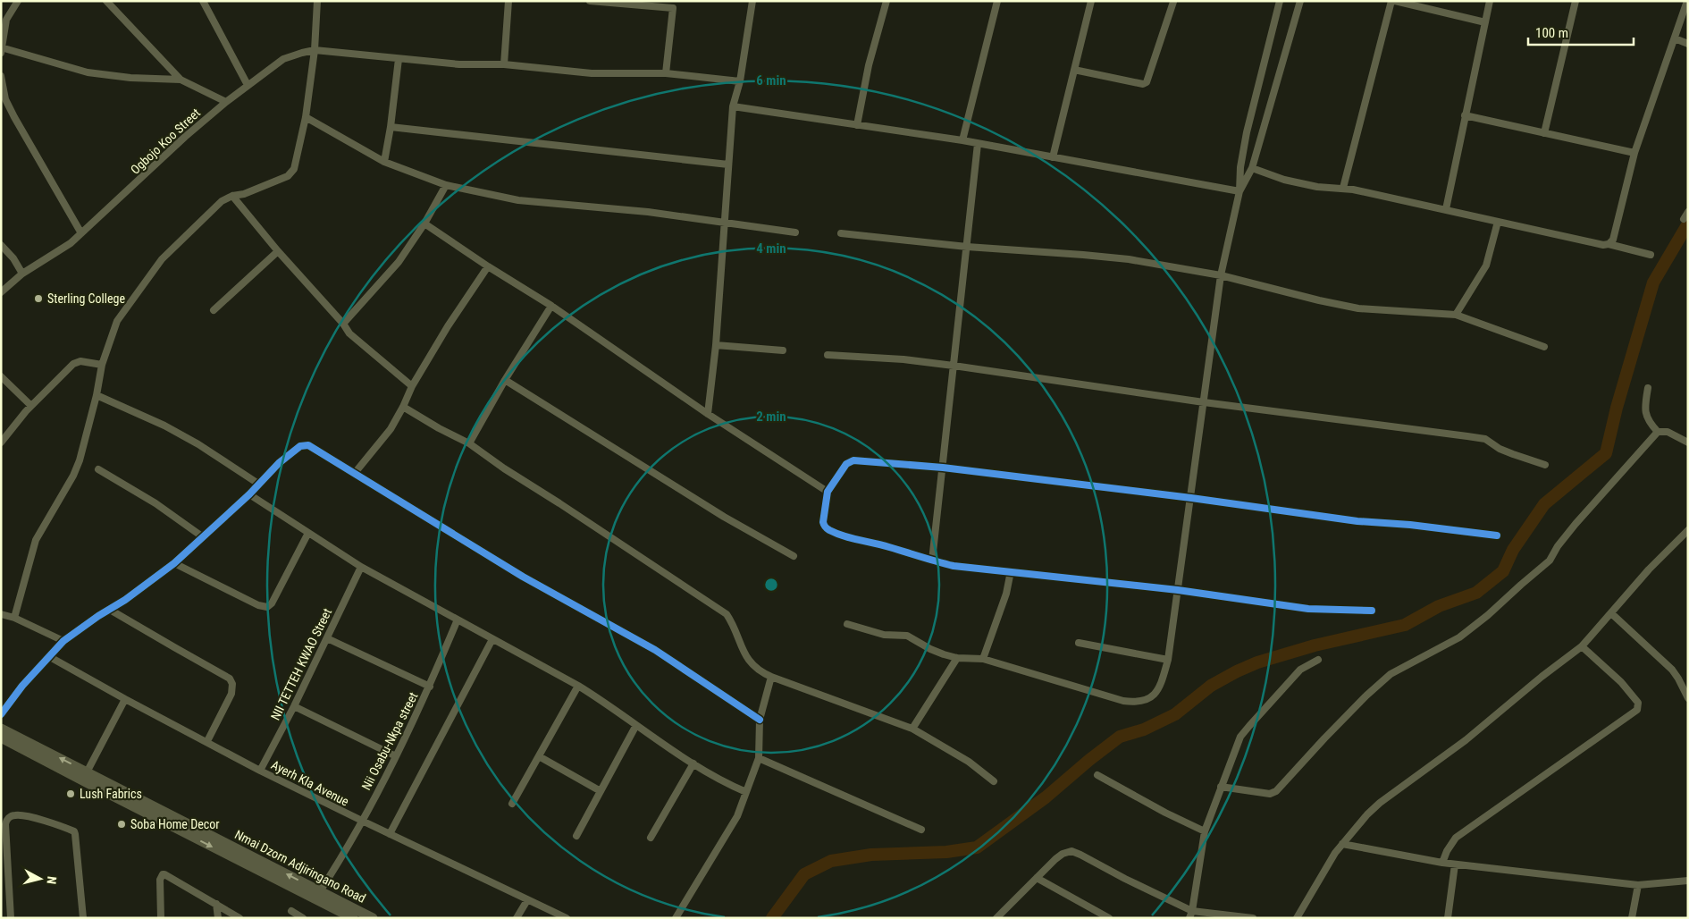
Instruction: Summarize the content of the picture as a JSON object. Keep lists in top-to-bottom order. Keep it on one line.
{"streets":{"main road":["Nmai Dzorn Adjiringano Road"],"street":["Ogbojo Koo Street","NII TETTEH KWAO Street","Nii Osabu-Nkpa street","Ayerh Kla Avenue"]},"crossings":[["NII TETTEH KWAO Street","Ayerh Kla Avenue"],["Nii Osabu-Nkpa street","Ayerh Kla Avenue"],["Nii Osabu-Nkpa street","Nmai Dzorn Adjiringano Road"]],"places":["Sterling College","Lush Fabrics","Soba Home Decor"],"scale_bar":"100 m","north":"right","rings":["6 min","4 min","2 min"]}
